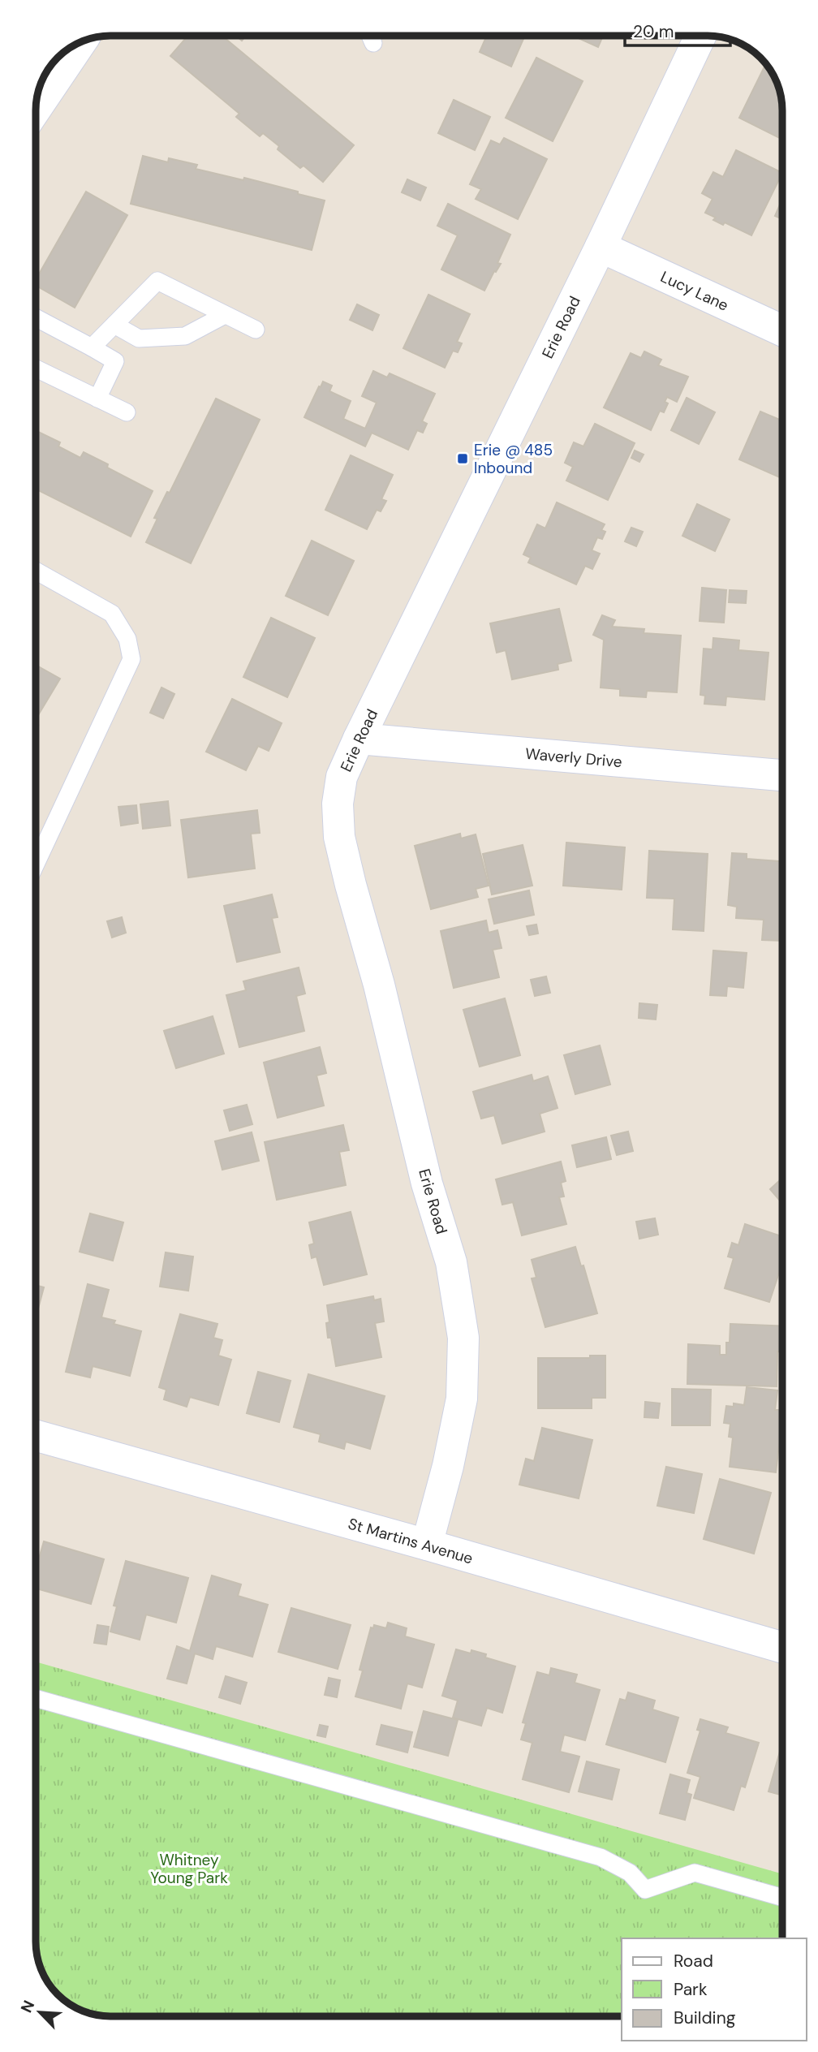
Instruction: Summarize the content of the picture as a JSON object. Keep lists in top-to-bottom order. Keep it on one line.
{"streets":{"street":["Lucy Lane","Erie Road","Waverly Drive","St Martins Avenue"]},"crossings":[["Lucy Lane","Erie Road"],["Erie Road","Waverly Drive"],["Erie Road","St Martins Avenue"]],"parks":["Whitney Young Park"],"places":{"transit":["Erie @ 485 Inbound"]},"legend":["Road","Park","Building"],"scale_bar":"20 m","north":"top left"}
